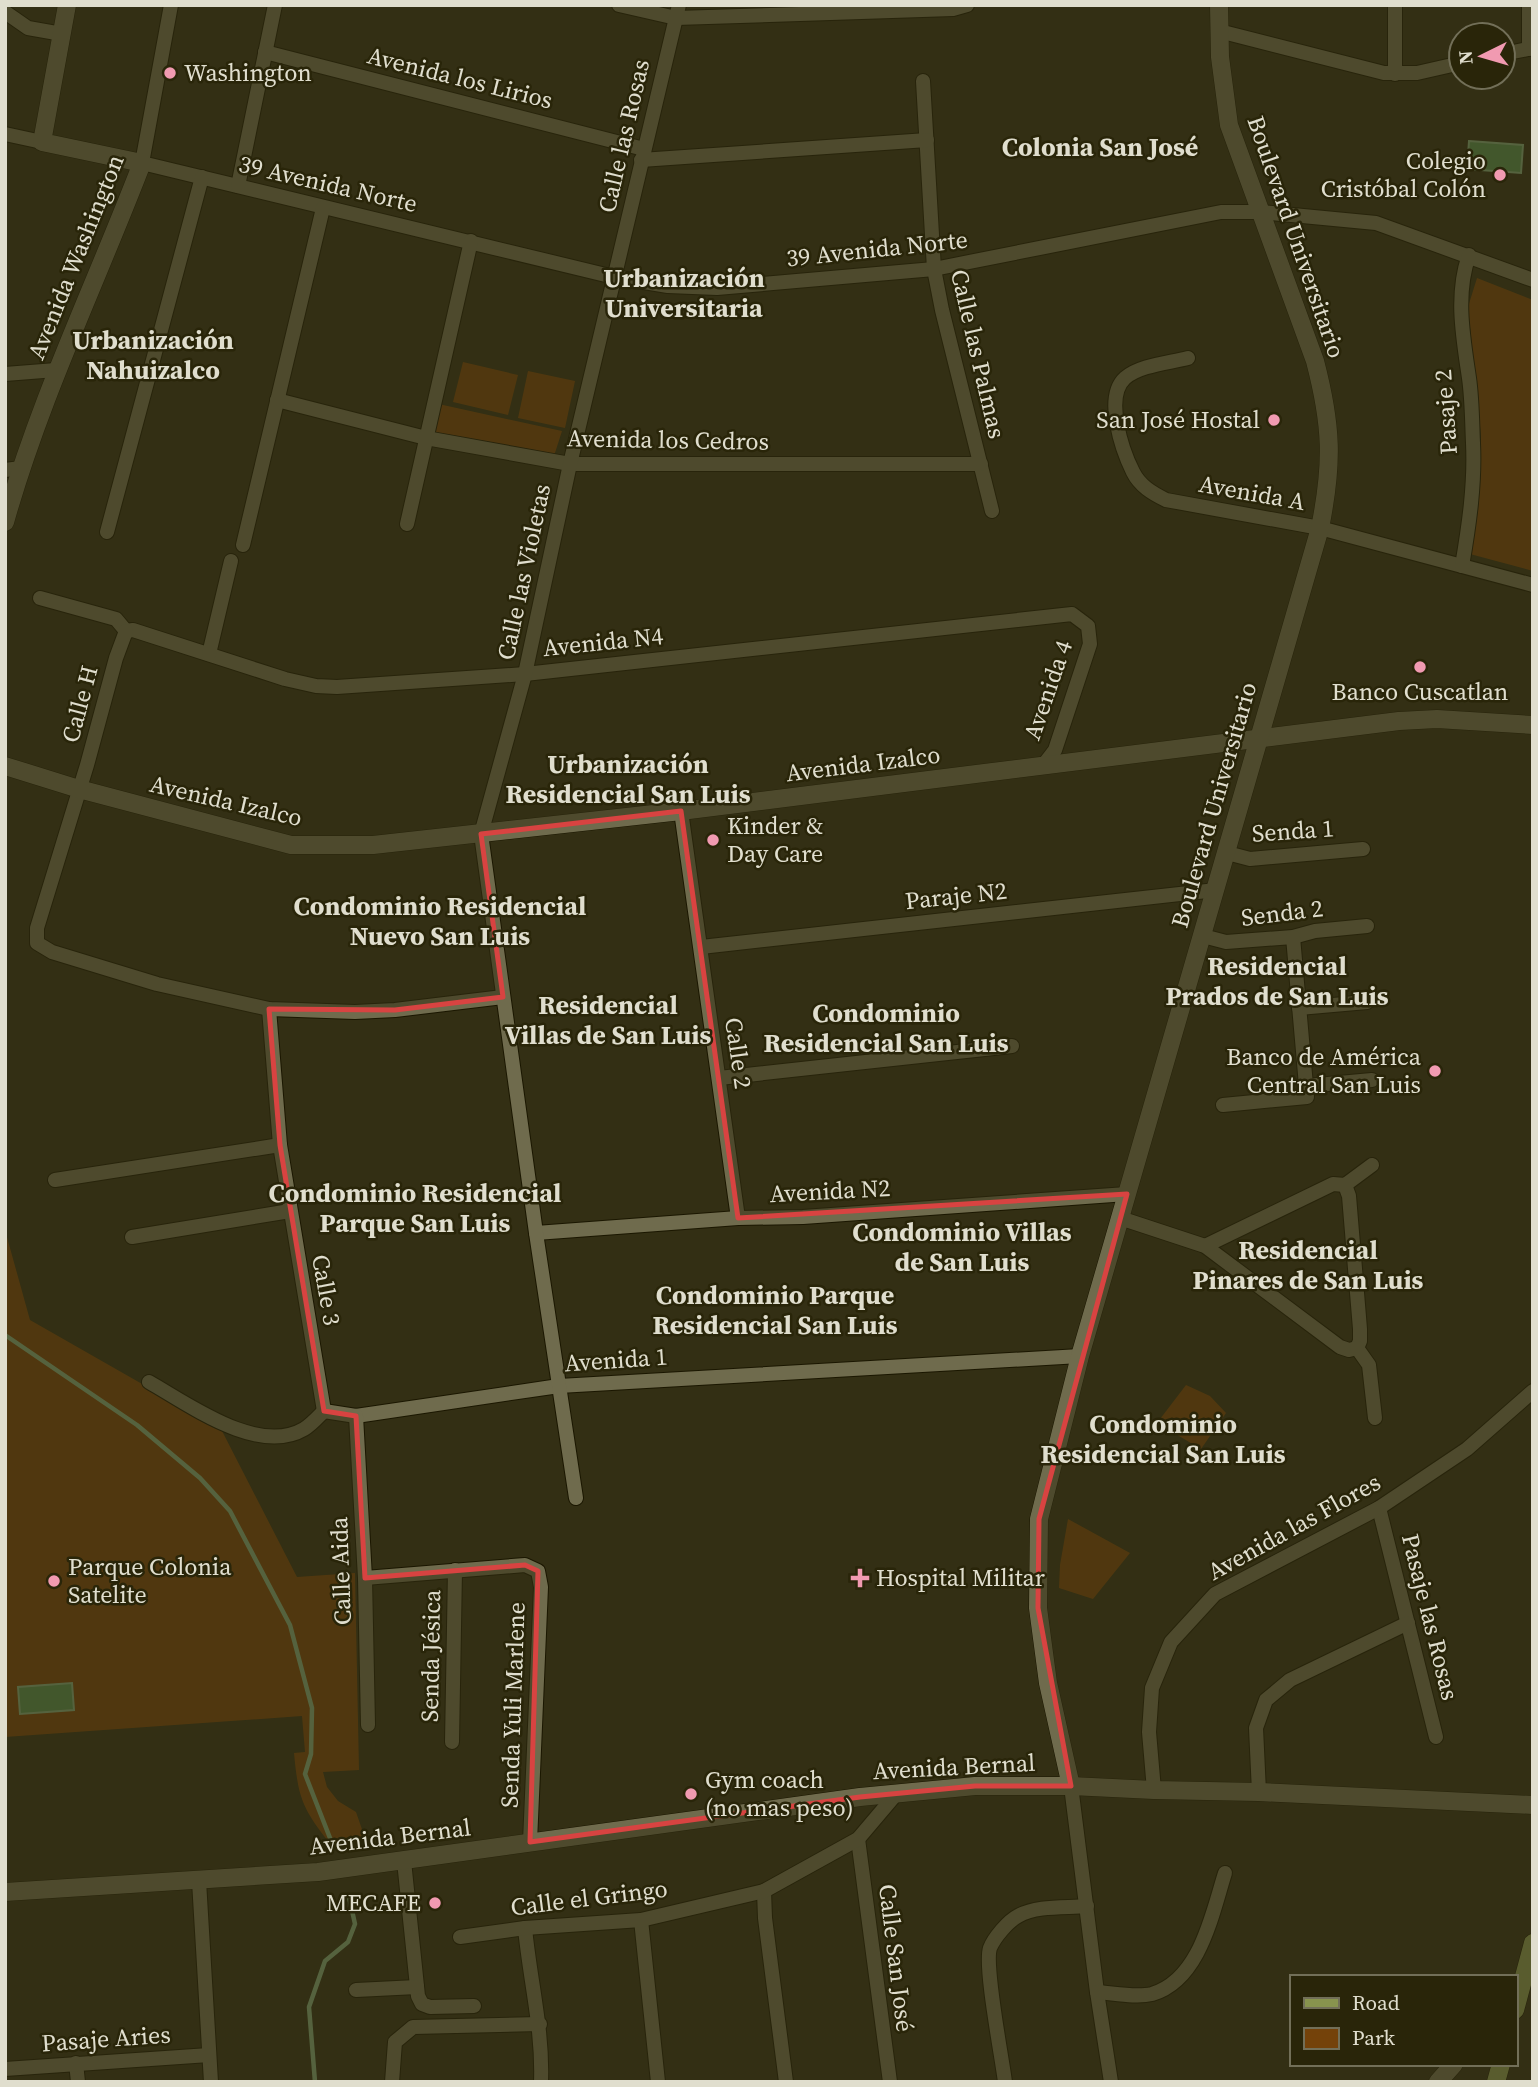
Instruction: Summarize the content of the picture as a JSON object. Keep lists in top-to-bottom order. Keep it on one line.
{"streets":{"street":["Avenida los Lirios","Calle las Rosas","39 Avenida Norte","Boulevard Universitario","Avenida Washington","Calle las Palmas","Pasaje 2","Avenida los Cedros","Avenida A","Calle las Violetas","Avenida N4","Avenida 4","Calle H","Avenida Izalco","Senda 1","Paraje N2","Senda 2","Calle 2","Avenida N2","Calle 3","Avenida 1","Avenida las Flores","Calle Aida","Pasaje las Rosas","Senda Jésica","Senda Yuli Marlene","Avenida Bernal","Calle el Gringo","Calle San José","Pasaje Aries"]},"crossings":[["Avenida los Lirios","Calle las Rosas"],["Avenida los Lirios","Calle las Palmas"],["Calle las Rosas","39 Avenida Norte"],["Calle las Rosas","Calle las Violetas"],["39 Avenida Norte","Boulevard Universitario"],["39 Avenida Norte","Avenida Washington"],["39 Avenida Norte","Calle las Palmas"],["39 Avenida Norte","Pasaje 2"],["39 Avenida Norte","Calle las Violetas"],["Boulevard Universitario","Avenida A"],["Boulevard Universitario","Avenida Izalco"],["Boulevard Universitario","Senda 1"],["Boulevard Universitario","Paraje N2"],["Boulevard Universitario","Senda 2"],["Boulevard Universitario","Avenida N2"],["Boulevard Universitario","Avenida 1"],["Boulevard Universitario","Avenida Bernal"],["Calle las Palmas","Avenida los Cedros"],["Pasaje 2","Avenida A"],["Avenida los Cedros","Calle las Violetas"],["Calle las Violetas","Avenida N4"],["Calle las Violetas","Avenida Izalco"],["Avenida N4","Avenida 4"],["Avenida N4","Calle H"],["Avenida 4","Avenida Izalco"],["Calle H","Avenida Izalco"],["Calle H","Calle 3"],["Avenida Izalco","Calle 2"],["Paraje N2","Calle 2"],["Calle 2","Avenida N2"],["Calle 3","Avenida 1"],["Avenida 1","Calle Aida"],["Avenida las Flores","Pasaje las Rosas"],["Avenida las Flores","Avenida Bernal"],["Senda Jésica","Senda Yuli Marlene"],["Senda Yuli Marlene","Avenida Bernal"],["Avenida Bernal","Calle el Gringo"],["Calle el Gringo","Calle San José"]],"districts":["Colonia San José","Urbanización Universitaria","Urbanización Nahuizalco","Urbanización Residencial San Luis","Condominio Residencial Nuevo San Luis","Residencial Prados de San Luis","Residencial Villas de San Luis","Condominio Residencial San Luis","Condominio Residencial Parque San Luis","Condominio Villas de San Luis","Residencial Pinares de San Luis","Condominio Parque Residencial San Luis","Condominio Residencial San Luis"],"places":{"other":["Washington","Colegio Cristóbal Colón","San José Hostal","Banco Cuscatlan","Kinder & Day Care","Banco de América Central San Luis","Parque Colonia Satelite","Gym coach (no mas peso)","MECAFE"],"health":["Hospital Militar"]},"legend":["Road","Park"],"north":"left"}
